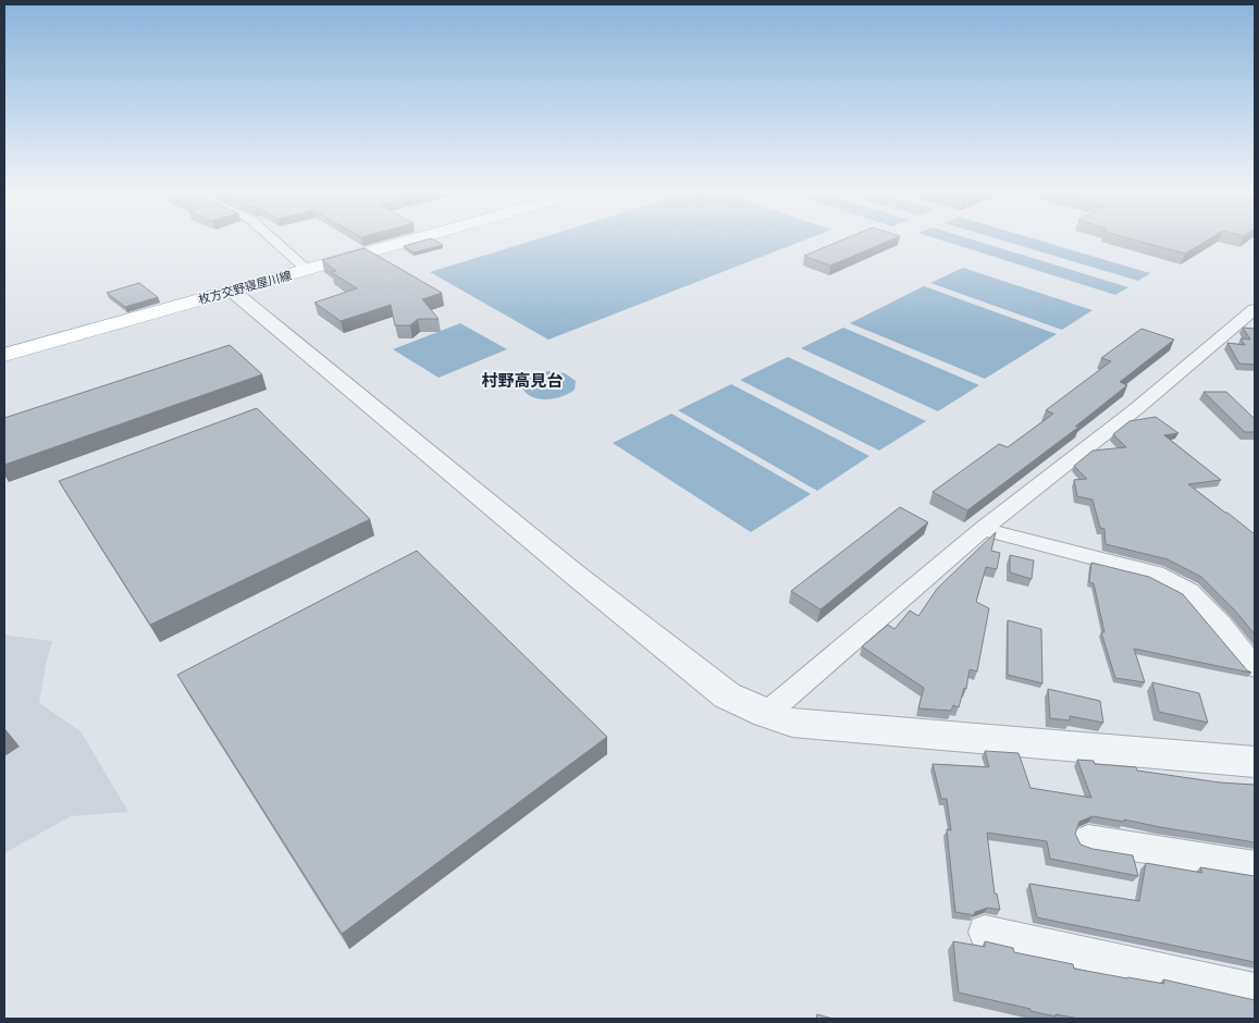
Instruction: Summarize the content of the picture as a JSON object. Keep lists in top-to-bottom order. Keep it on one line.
{"streets":{"main road":["枚方交野寝屋川線"]},"districts":["村野高見台"]}
